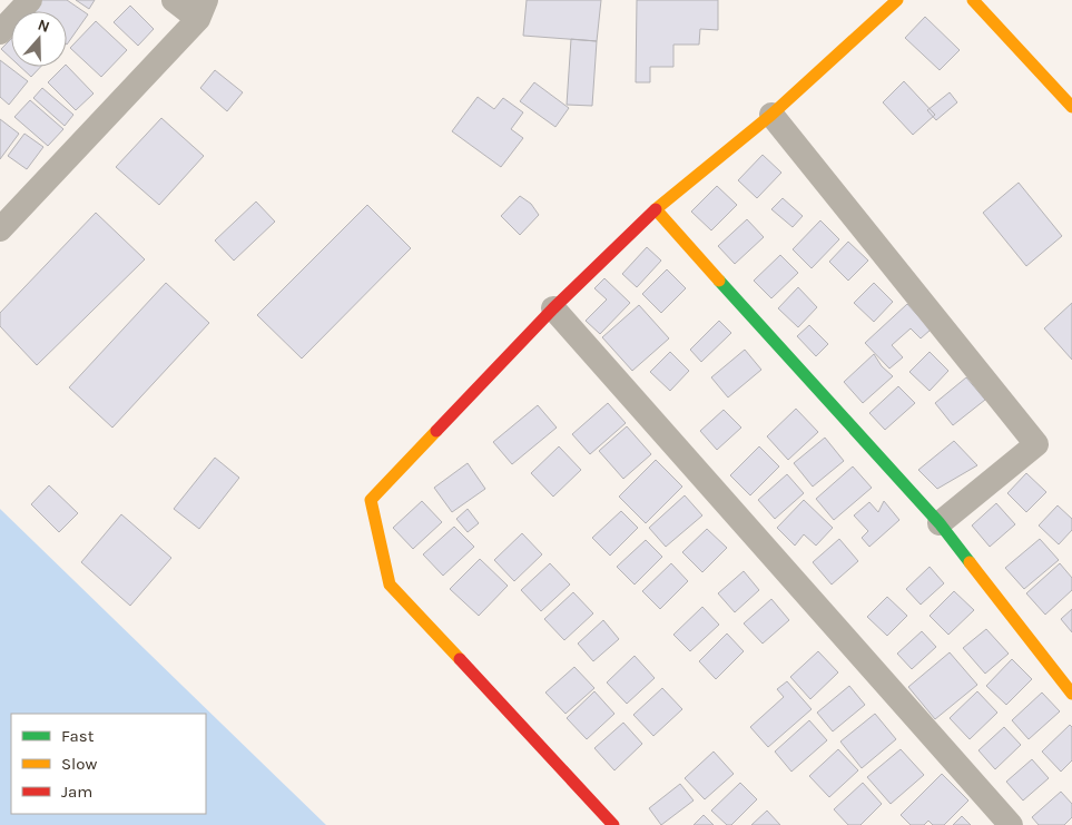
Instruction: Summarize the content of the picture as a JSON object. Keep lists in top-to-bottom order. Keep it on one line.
{"legend":["Fast","Slow","Jam"],"north":"top"}
